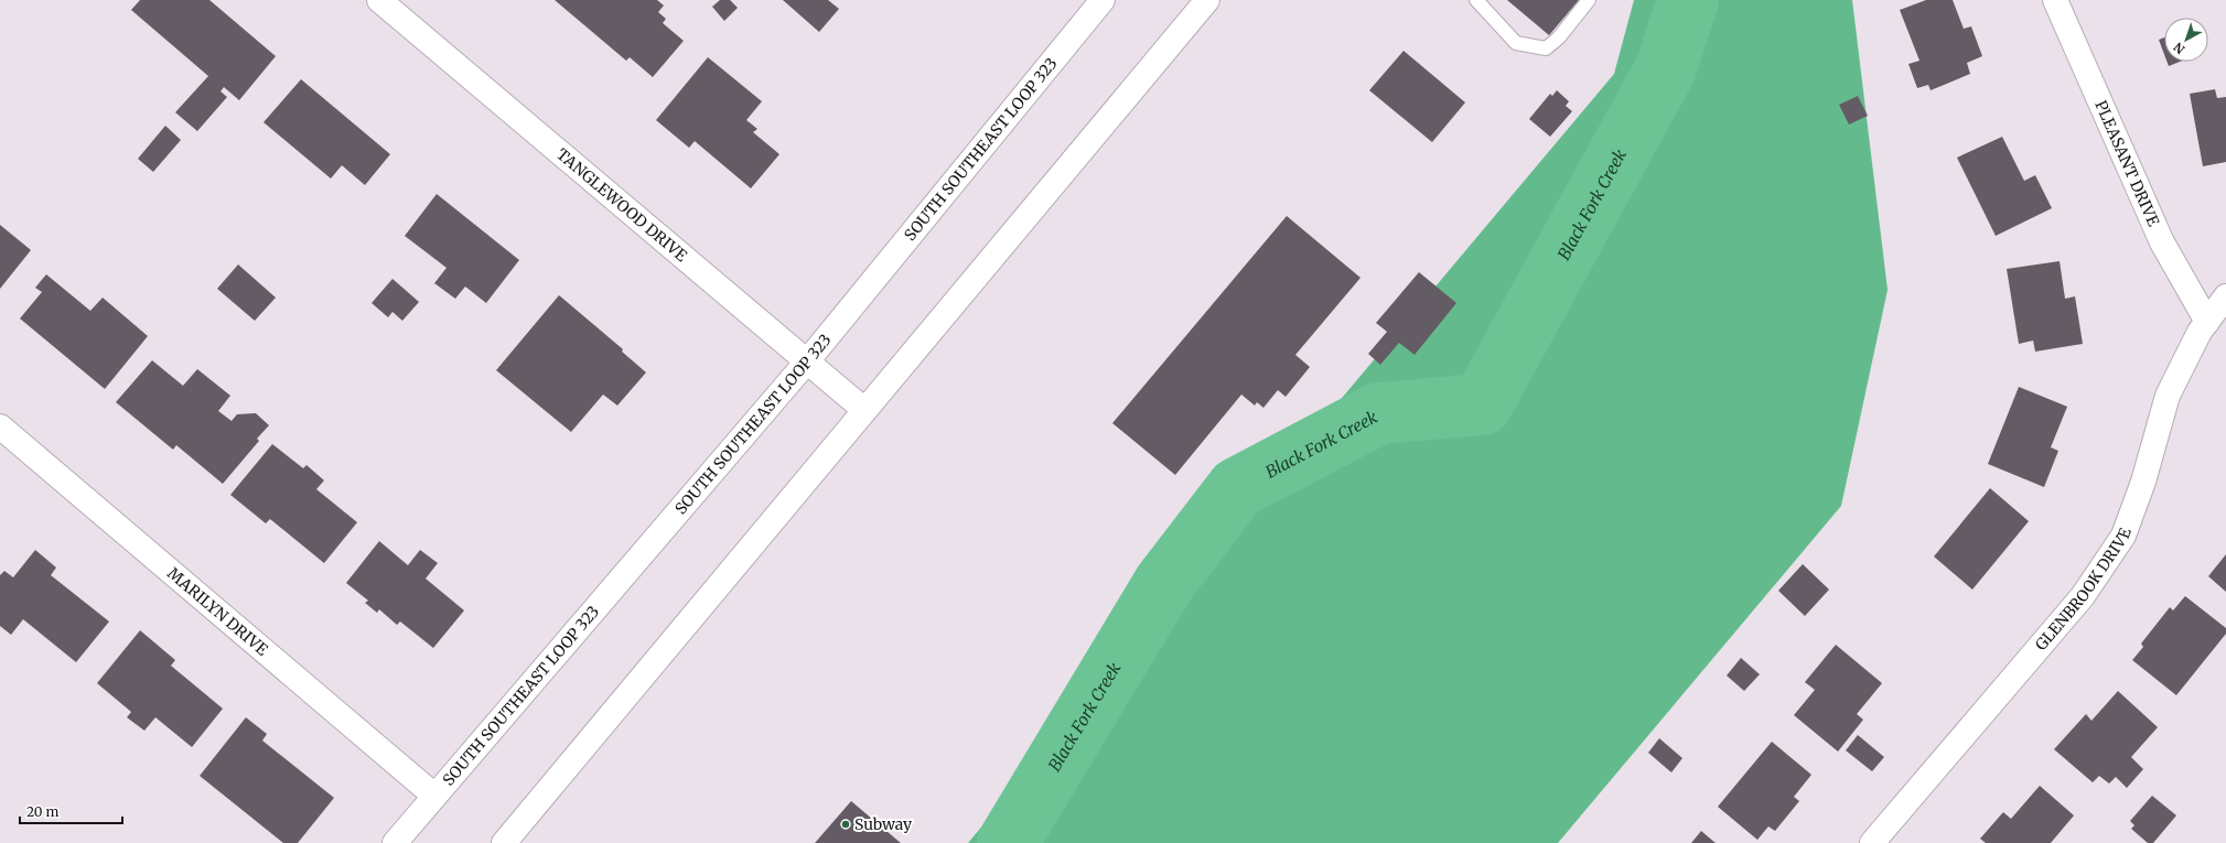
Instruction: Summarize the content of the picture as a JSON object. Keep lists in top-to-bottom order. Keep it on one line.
{"streets":{"main road":["SOUTH SOUTHEAST LOOP 323","PLEASANT DRIVE","TANGLEWOOD DRIVE","GLENBROOK DRIVE","MARILYN DRIVE"]},"crossings":[["SOUTH SOUTHEAST LOOP 323","TANGLEWOOD DRIVE"],["SOUTH SOUTHEAST LOOP 323","MARILYN DRIVE"],["PLEASANT DRIVE","GLENBROOK DRIVE"]],"water":["Black Fork Creek"],"places":["Subway"],"scale_bar":"20 m","north":"bottom left"}
